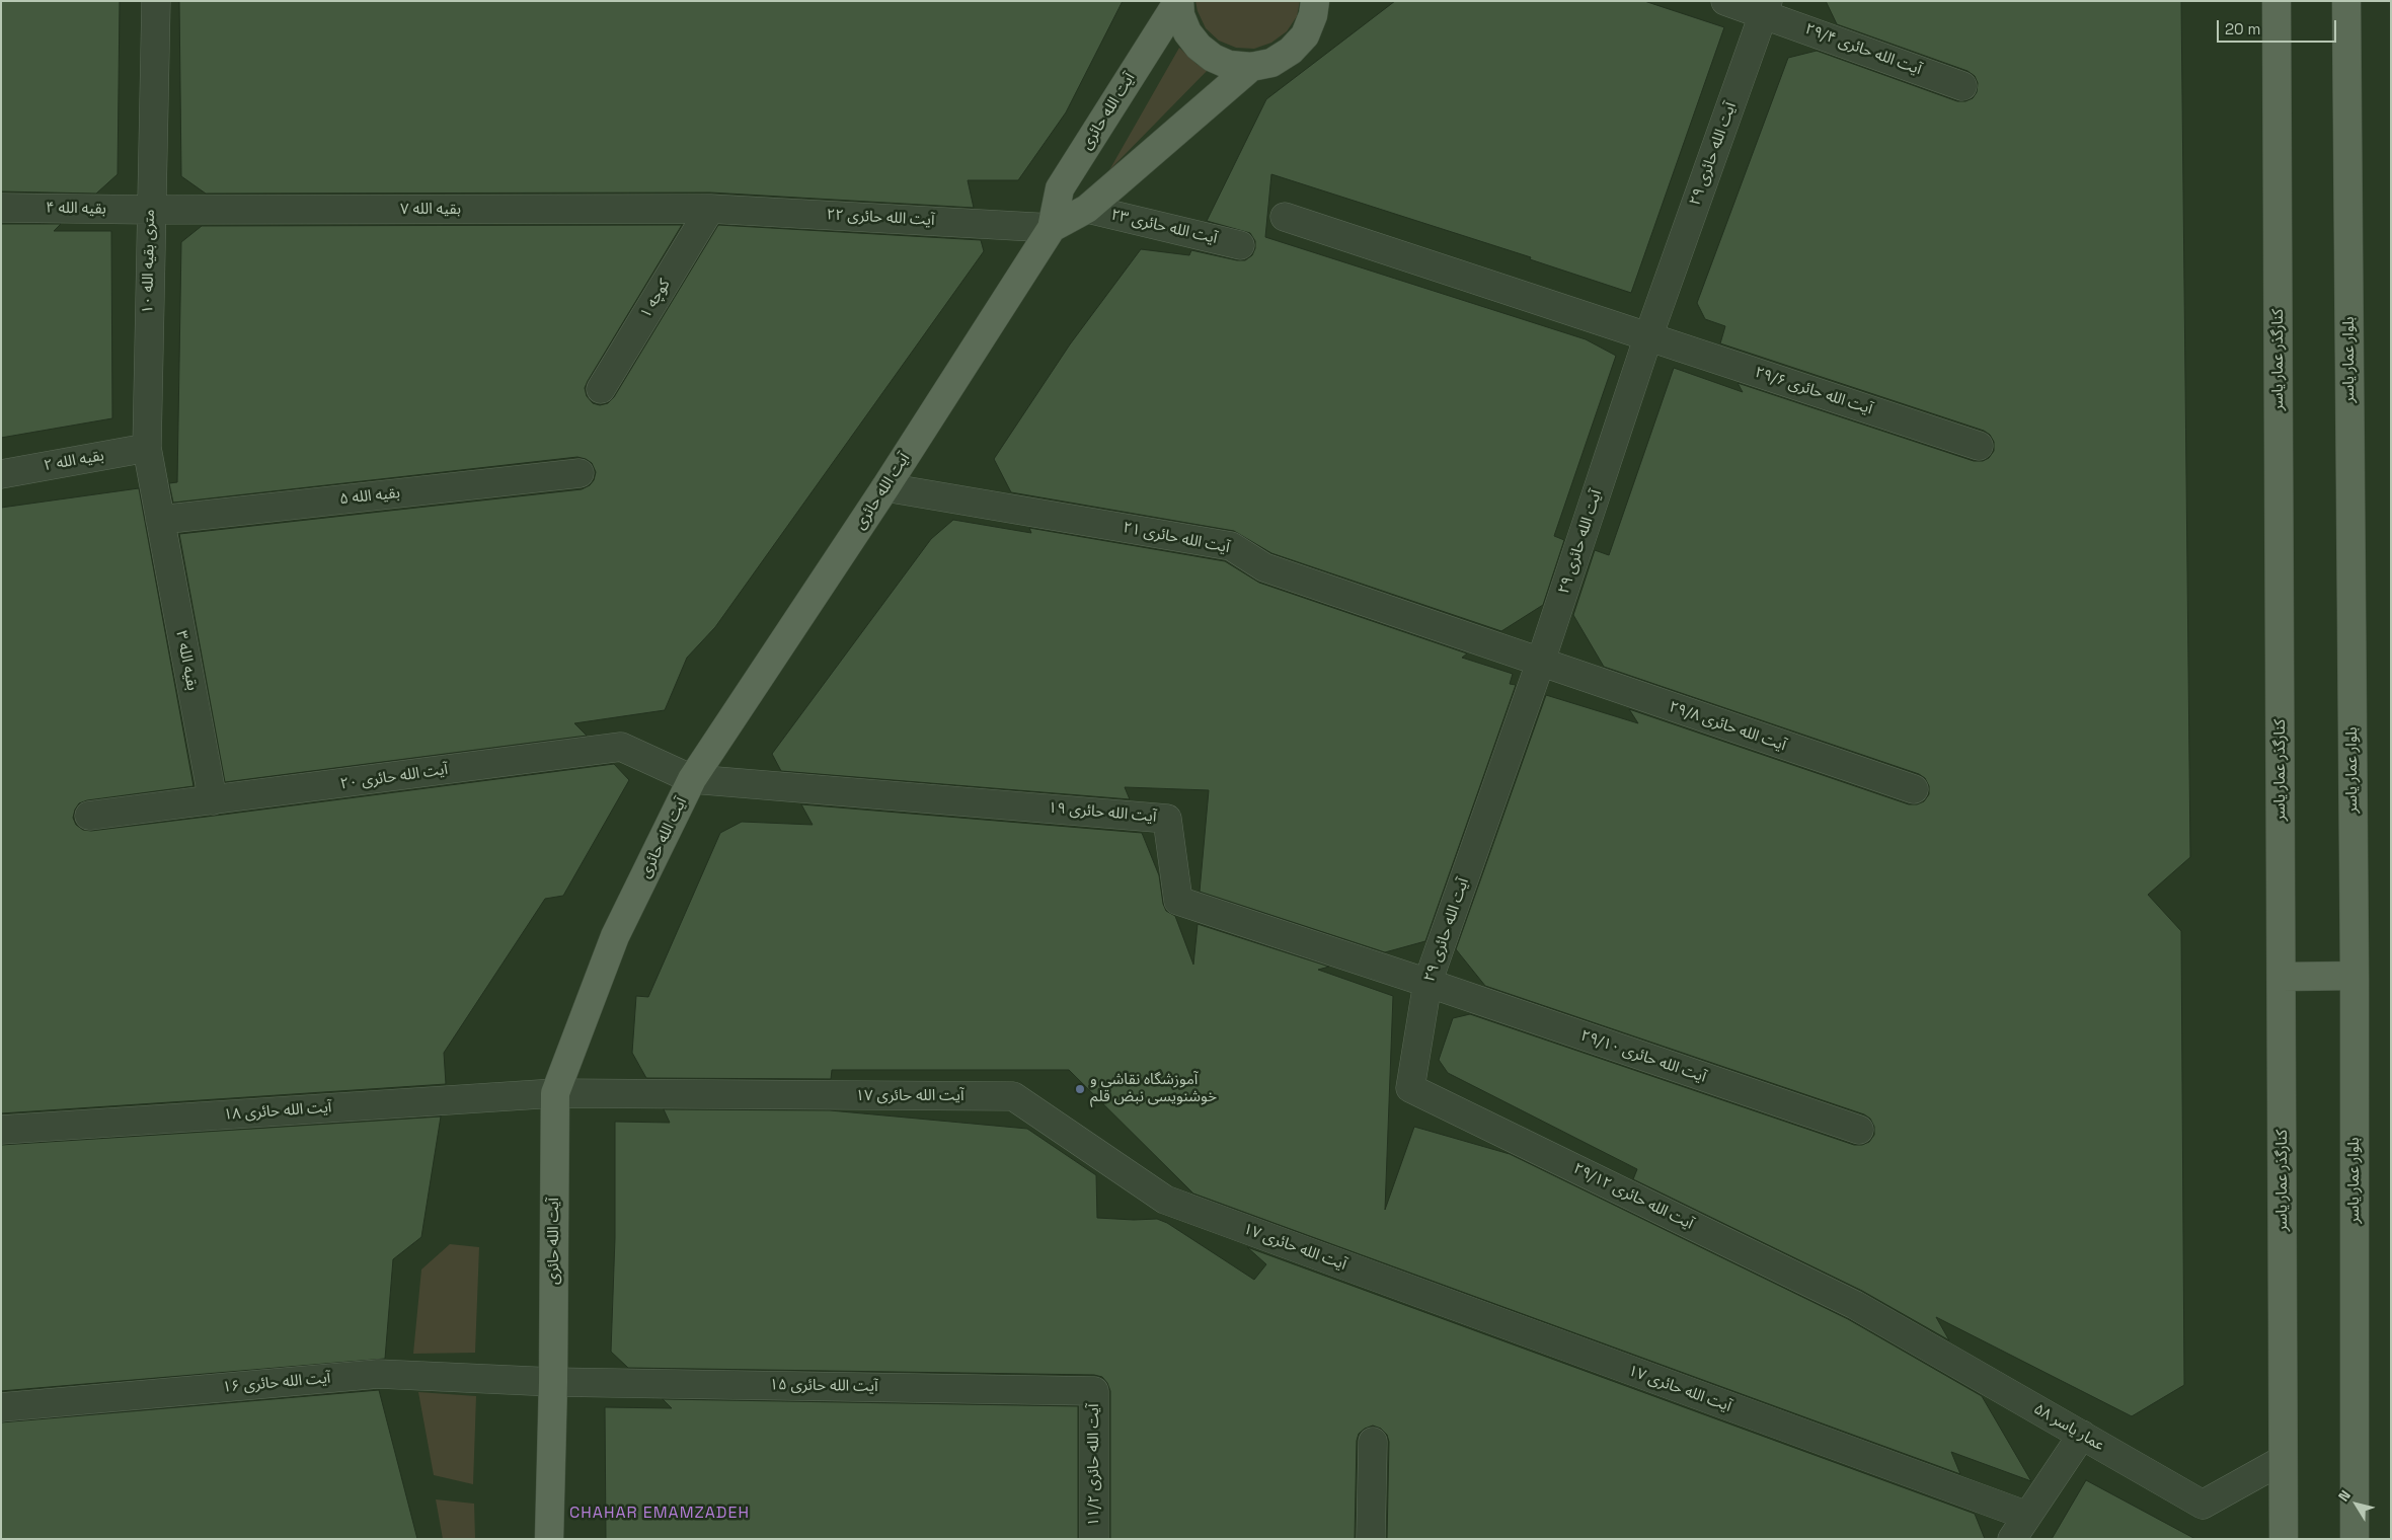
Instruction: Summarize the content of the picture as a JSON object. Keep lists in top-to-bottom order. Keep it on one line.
{"streets":{"main road":["آیت الله حائری","کنارگذر عمار یاسر","بلوار عمار یاسر"],"street":["آیت الله حائری ۲۹/۴","آیت الله حائری ۲۹","بقیه الله ۴","بقیه الله ۷","آیت الله حائری ۲۲","آیت الله حائری ۲۳","۱۰ متری بقیه الله","کوچه ۱","آیت الله حائری ۲۹/۶","بقیه الله ۲","بقیه الله ۵","آیت الله حائری ۲۱","بقیه الله ۳","آیت الله حائری ۲۹/۸","آیت الله حائری ۲۰","آیت الله حائری ۱۹","آیت الله حائری ۲۹/۱۰","آیت الله حائری ۱۷","آیت الله حائری ۱۸","آیت الله حائری ۲۹/۱۲","آیت الله حائری ۱۶","آیت الله حائری ۱۵","عمار یاسر ۵۸","آیت الله حائری ۱۱/۲"]},"crossings":[["آیت الله حائری ۲۹/۴","آیت الله حائری ۲۹"],["آیت الله حائری","آیت الله حائری ۲۲"],["آیت الله حائری","آیت الله حائری ۲۳"],["آیت الله حائری","آیت الله حائری ۲۱"],["آیت الله حائری","آیت الله حائری ۲۰"],["آیت الله حائری","آیت الله حائری ۱۹"],["آیت الله حائری","آیت الله حائری ۱۷"],["آیت الله حائری","آیت الله حائری ۱۸"],["آیت الله حائری","آیت الله حائری ۱۶"],["آیت الله حائری","آیت الله حائری ۱۵"],["آیت الله حائری ۲۹","آیت الله حائری ۲۹/۶"],["آیت الله حائری ۲۹","آیت الله حائری ۲۱"],["آیت الله حائری ۲۹","آیت الله حائری ۲۹/۸"],["آیت الله حائری ۲۹","آیت الله حائری ۱۹"],["آیت الله حائری ۲۹","آیت الله حائری ۲۹/۱۰"],["آیت الله حائری ۲۹","آیت الله حائری ۲۹/۱۲"],["بقیه الله ۴","بقیه الله ۷"],["بقیه الله ۴","۱۰ متری بقیه الله"],["بقیه الله ۷","آیت الله حائری ۲۲"],["بقیه الله ۷","۱۰ متری بقیه الله"],["بقیه الله ۷","کوچه ۱"],["آیت الله حائری ۲۲","کوچه ۱"],["۱۰ متری بقیه الله","بقیه الله ۲"],["۱۰ متری بقیه الله","بقیه الله ۵"],["۱۰ متری بقیه الله","بقیه الله ۳"],["کنارگذر عمار یاسر","عمار یاسر ۵۸"],["بقیه الله ۵","بقیه الله ۳"],["آیت الله حائری ۲۱","آیت الله حائری ۲۹/۸"],["بقیه الله ۳","آیت الله حائری ۲۰"],["آیت الله حائری ۲۰","آیت الله حائری ۱۹"],["آیت الله حائری ۱۹","آیت الله حائری ۲۹/۱۰"],["آیت الله حائری ۱۷","آیت الله حائری ۱۸"],["آیت الله حائری ۲۹/۱۲","عمار یاسر ۵۸"],["آیت الله حائری ۱۶","آیت الله حائری ۱۵"],["آیت الله حائری ۱۵","آیت الله حائری ۱۱/۲"]],"districts":["CHAHAR EMAMZADEH"],"places":["آموزشگاه نقاشی و خوشنویسی نبض قلم"],"scale_bar":"20 m","north":"top left"}
